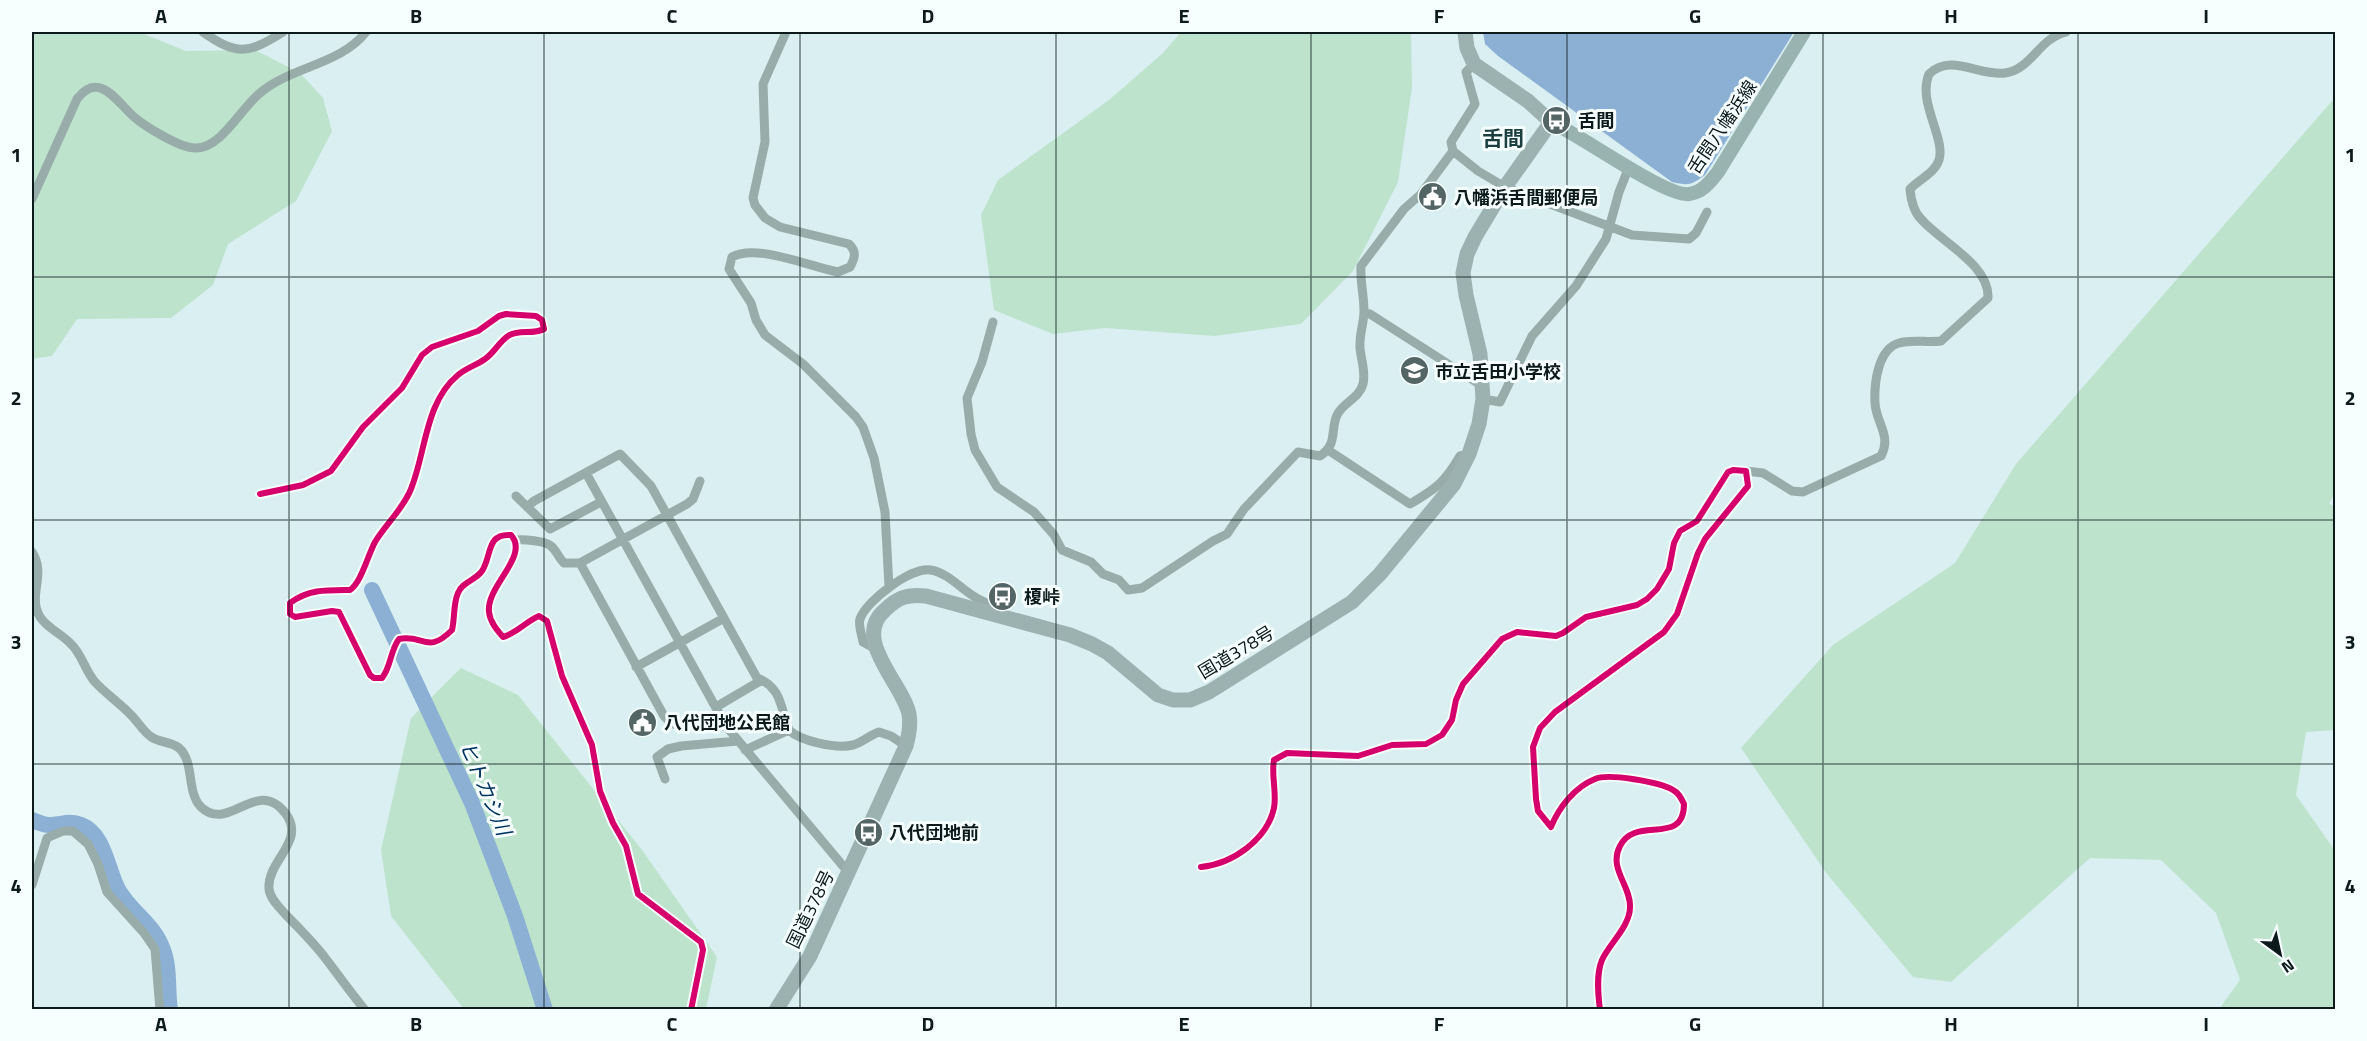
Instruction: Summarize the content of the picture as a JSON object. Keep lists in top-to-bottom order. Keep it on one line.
{"streets":{"highway":["国道378号"],"main road":["舌間八幡浜線"]},"crossings":[["舌間八幡浜線","国道378号"]],"districts":["舌間"],"water":["ヒトカシ川"],"places":{"bus stop":["舌間","榎峠","八代団地前"],"public building":["八幡浜舌間郵便局","八代団地公民館"],"school or university":["市立舌田小学校"]},"north":"bottom right","grid":{"columns":["A","B","C","D","E","F","G","H","I"],"rows":["1","2","3","4"]}}
